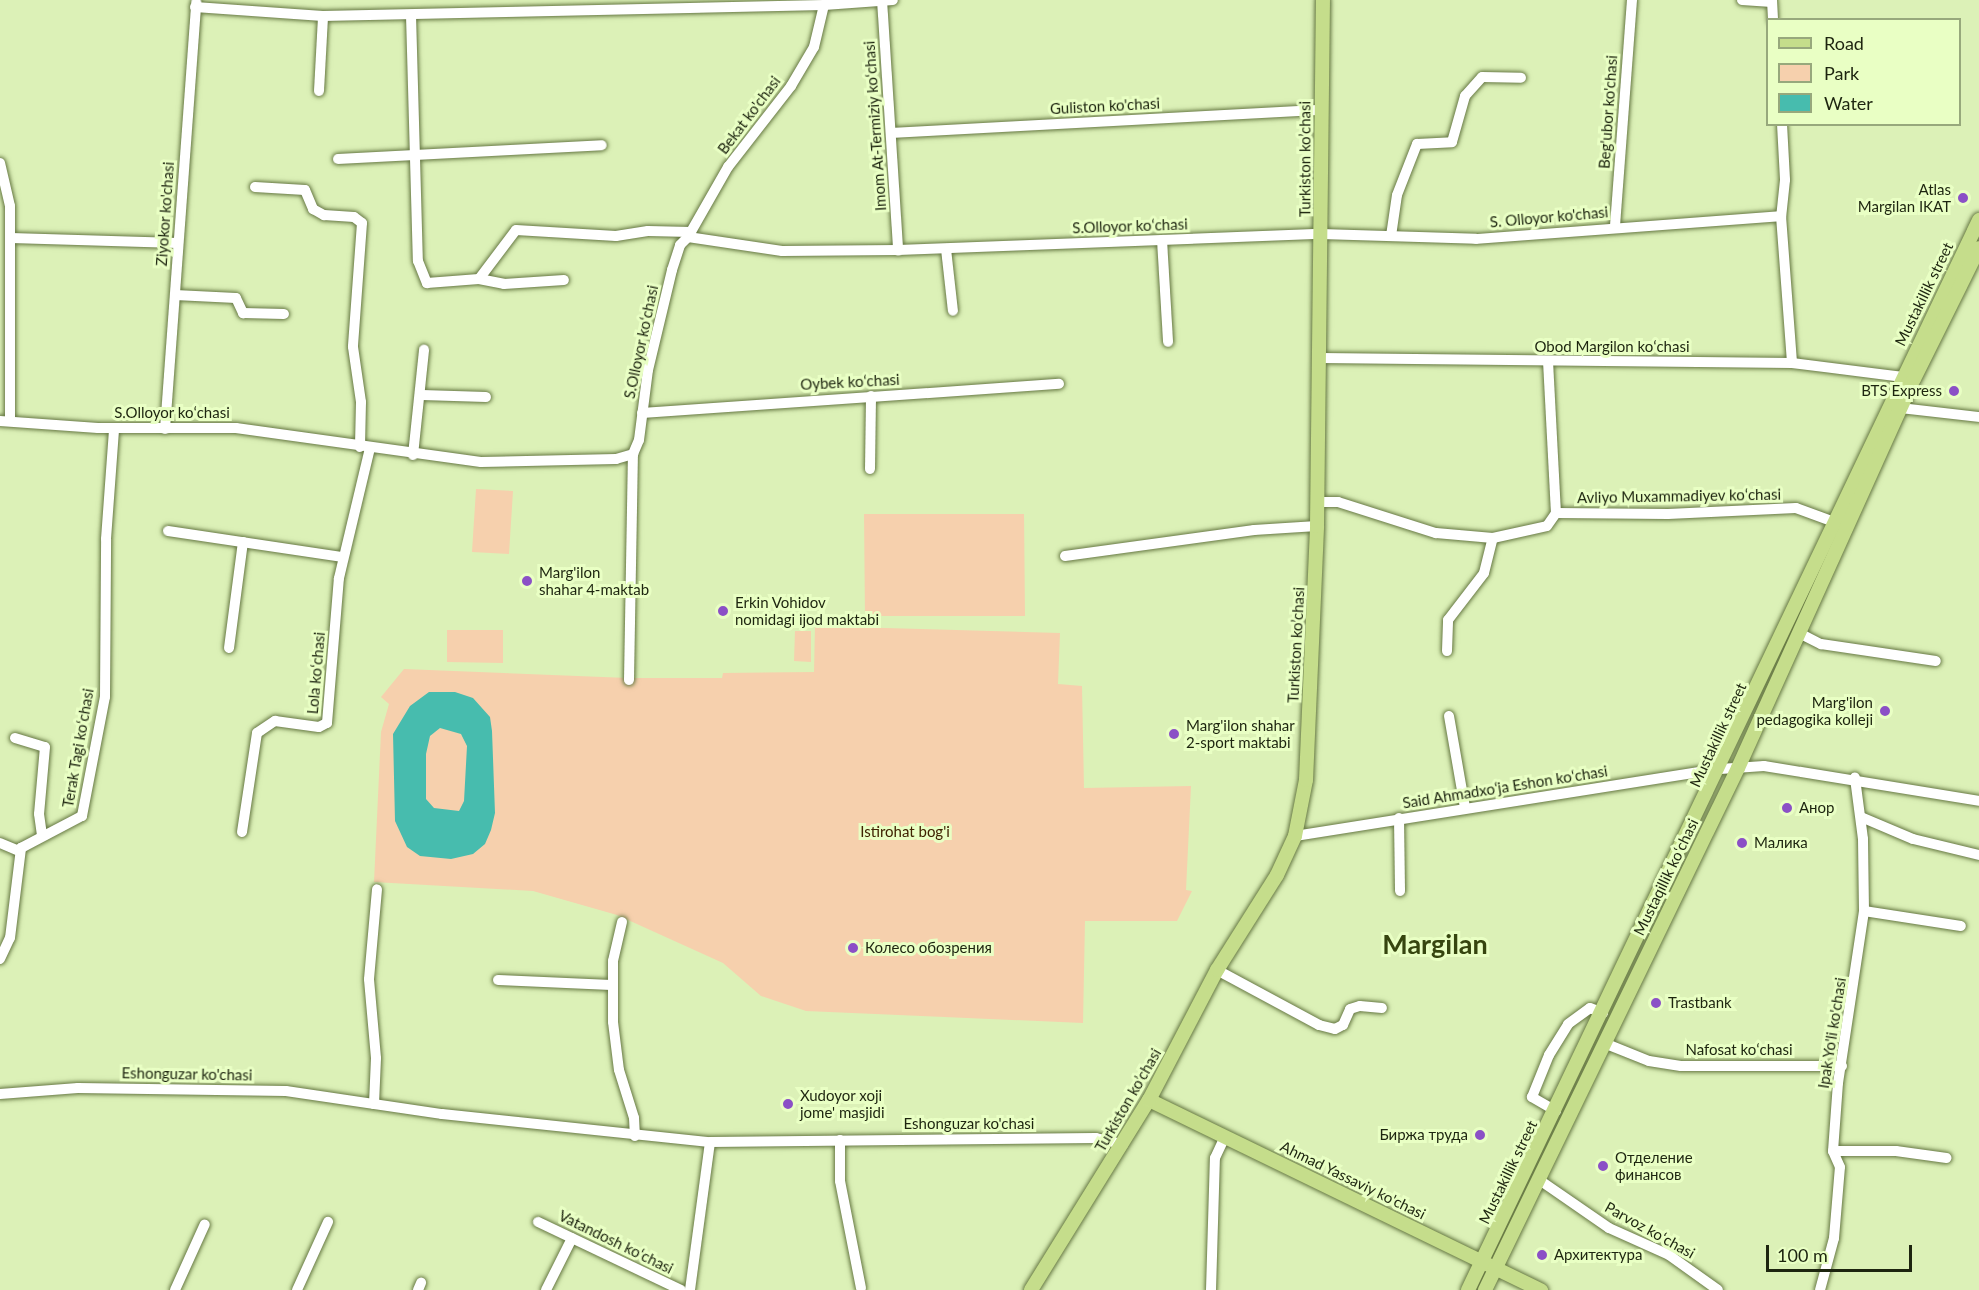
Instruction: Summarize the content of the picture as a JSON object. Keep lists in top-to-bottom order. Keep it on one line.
{"streets":{"main road":["Turkiston ko’chasi","Mustakillik street","Mustaqillik koʻchasi","Ahmad Yassaviy ko'chasi"],"street":["Guliston ko'chasi","Beg'ubor ko'chasi","Bekat ko'chasi","Imom At-Termiziy koʻchasi","Ziyokor ko'chasi","S. Olloyor ko'chasi","S.Olloyor koʻchasi","Obod Margilon koʻchasi","Oybek koʻchasi","Avliyo Muxammadiyev koʻchasi","Lola koʻchasi","Terak Tagi koʻchasi","Said Ahmadxoʻja Eshon koʻchasi","Ipak Yo'li ko'chasi","Nafosat koʻchasi","Eshonguzar ko'chasi","Parvoz koʻchasi","Vatandosh koʻchasi"]},"crossings":[["Guliston ko'chasi","Imom At-Termiziy koʻchasi"],["Guliston ko'chasi","Turkiston ko’chasi"],["Beg'ubor ko'chasi","S. Olloyor ko'chasi"],["Bekat ko'chasi","S.Olloyor koʻchasi"],["Imom At-Termiziy koʻchasi","S.Olloyor koʻchasi"],["Turkiston ko’chasi","S. Olloyor ko'chasi"],["Turkiston ko’chasi","S.Olloyor koʻchasi"],["Turkiston ko’chasi","Obod Margilon koʻchasi"],["Turkiston ko’chasi","Avliyo Muxammadiyev koʻchasi"],["Turkiston ko’chasi","Said Ahmadxoʻja Eshon koʻchasi"],["Turkiston ko’chasi","Eshonguzar ko'chasi"],["Turkiston ko’chasi","Ahmad Yassaviy ko'chasi"],["Ziyokor ko'chasi","S.Olloyor koʻchasi"],["S. Olloyor ko'chasi","S.Olloyor koʻchasi"],["S.Olloyor koʻchasi","Oybek koʻchasi"],["S.Olloyor koʻchasi","Lola koʻchasi"],["S.Olloyor koʻchasi","Terak Tagi koʻchasi"],["Mustakillik street","Obod Margilon koʻchasi"],["Mustakillik street","Avliyo Muxammadiyev koʻchasi"],["Mustakillik street","Said Ahmadxoʻja Eshon koʻchasi"],["Mustakillik street","Mustaqillik koʻchasi"],["Mustakillik street","Ahmad Yassaviy ko'chasi"],["Obod Margilon koʻchasi","Mustaqillik koʻchasi"],["Said Ahmadxoʻja Eshon koʻchasi","Mustaqillik koʻchasi"],["Said Ahmadxoʻja Eshon koʻchasi","Ipak Yo'li ko'chasi"],["Mustaqillik koʻchasi","Nafosat koʻchasi"],["Mustaqillik koʻchasi","Ahmad Yassaviy ko'chasi"],["Mustaqillik koʻchasi","Parvoz koʻchasi"],["Ipak Yo'li ko'chasi","Nafosat koʻchasi"]],"districts":["Margilan"],"parks":["Istirohat bog'i"],"places":["Atlas Margilan IKAT","BTS Express","Marg'ilon shahar 4-maktab","Erkin Vohidov nomidagi ijod maktabi","Marg'ilon pedagogika kolleji","Marg'ilon shahar 2-sport maktabi","Анор","Малика","Колесо обозрения","Trastbank","Xudoyor xoji jome' masjidi","Биржа труда","Отделение финансов","Архитектура"],"legend":["Road","Park","Water"],"scale_bar":"100 m"}
